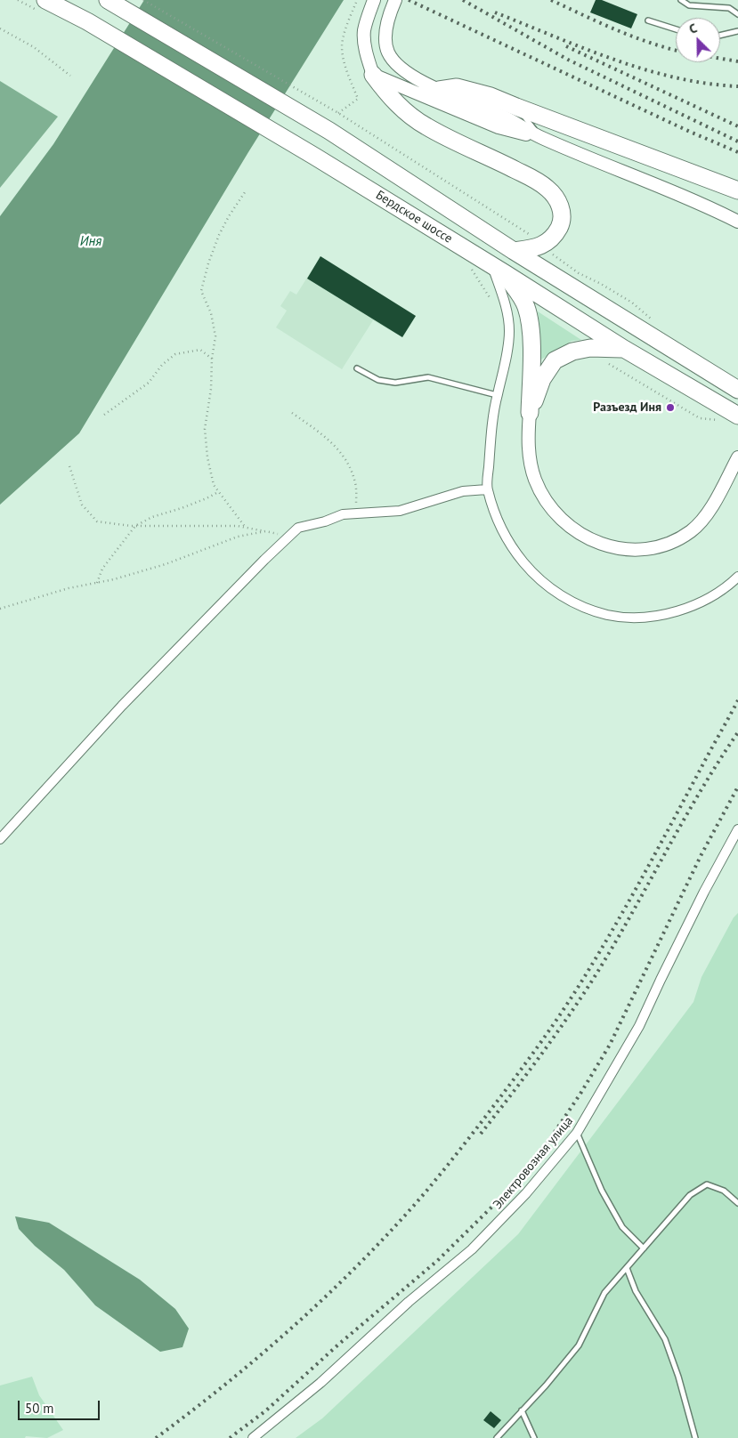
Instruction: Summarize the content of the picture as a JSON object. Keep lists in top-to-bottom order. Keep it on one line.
{"streets":{"highway":["Бердское шоссе"],"street":["Электровозная улица"]},"water":["Иня"],"places":["Разъезд Иня"],"scale_bar":"50 m","north":"top left"}
